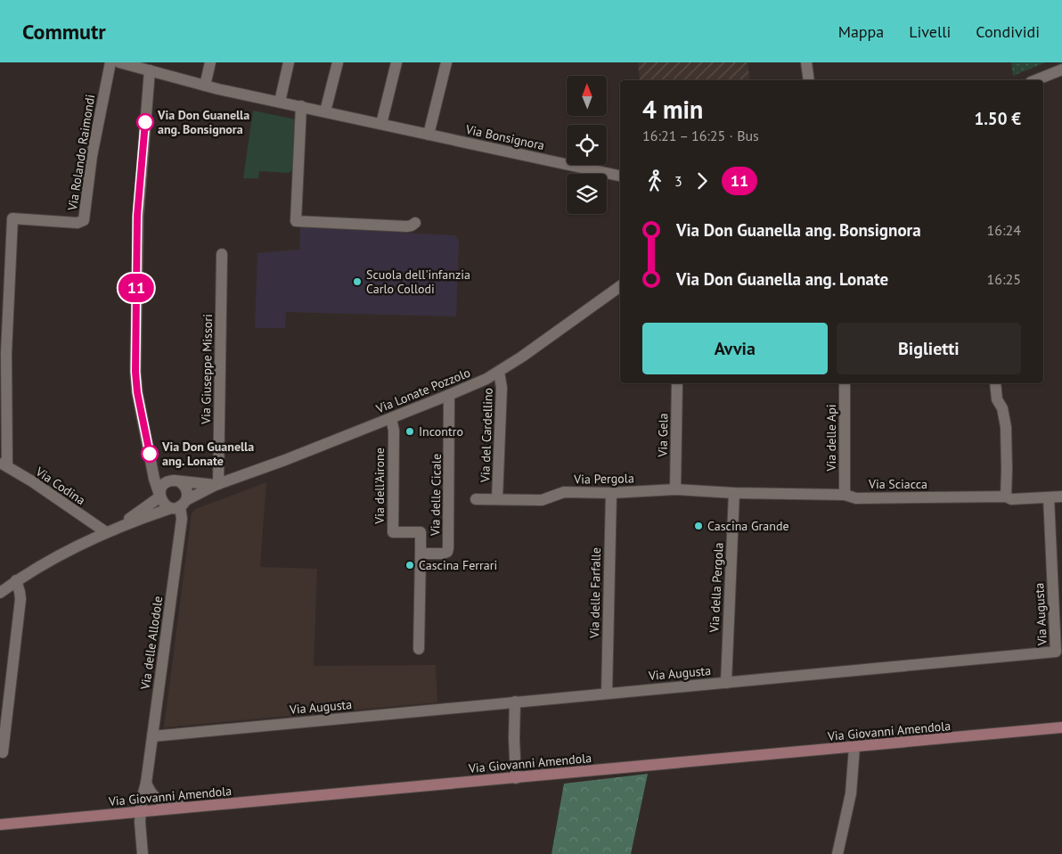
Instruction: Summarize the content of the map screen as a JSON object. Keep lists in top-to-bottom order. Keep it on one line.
{"streets":{"main road":["Via Giovanni Amendola"],"street":["Via Bonsignora","Via Rolando Raimondi","Via Giuseppe Missori","Via Lonate Pozzolo","Via del Cardellino","Via Gela","Via delle Api","Via Pergola","Via Sciacca","Via Codina","Via dell'Airone","Via delle Cicale","Via della Pergola","Via delle Farfalle","Via Augusta","Via delle Allodole"]},"crossings":[["Via Rolando Raimondi","Via Codina"],["Via Giuseppe Missori","Via Lonate Pozzolo"],["Via Lonate Pozzolo","Via del Cardellino"],["Via Lonate Pozzolo","Via dell'Airone"],["Via Lonate Pozzolo","Via delle Cicale"],["Via Lonate Pozzolo","Via delle Allodole"],["Via del Cardellino","Via Pergola"],["Via Gela","Via Pergola"],["Via delle Api","Via Sciacca"],["Via Pergola","Via Sciacca"],["Via Pergola","Via della Pergola"],["Via Pergola","Via delle Farfalle"],["Via Sciacca","Via della Pergola"],["Via Sciacca","Via Augusta"],["Via dell'Airone","Via delle Cicale"],["Via della Pergola","Via Augusta"],["Via delle Farfalle","Via Augusta"],["Via Augusta","Via delle Allodole"],["Via delle Allodole","Via Giovanni Amendola"]],"places":["Via Don Guanella ang. Bonsignora","Scuola dell'infanzia Carlo Collodi","Incontro","Via Don Guanella ang. Lonate","Cascina Grande","Cascina Ferrari"],"lines":["bus line 11"],"north":"top","page":{"header":"Commutr","nav":["Mappa","Livelli","Condividi"],"on_map":"11","heading":["4 min","16:21 – 16:25 · Bus","1.50 €"],"legs":["3","11"],"list":[{"name":"Via Don Guanella ang. Bonsignora","value":"16:24"},{"name":"Via Don Guanella ang. Lonate","value":"16:25"}],"buttons":["Avvia","Biglietti"]}}
